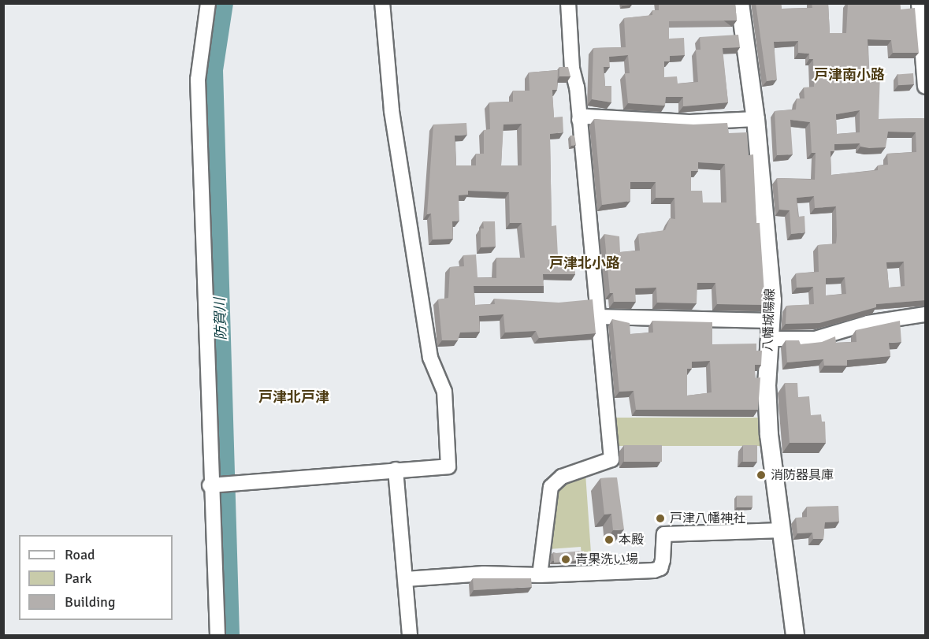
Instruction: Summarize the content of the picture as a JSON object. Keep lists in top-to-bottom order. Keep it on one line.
{"streets":{"main road":["八幡城陽線"]},"districts":["戸津南小路","戸津北小路","戸津北戸津"],"water":["防賀川"],"places":["消防器具庫","戸津八幡神社","本殿","青果洗い場"],"legend":["Road","Park","Building"]}
